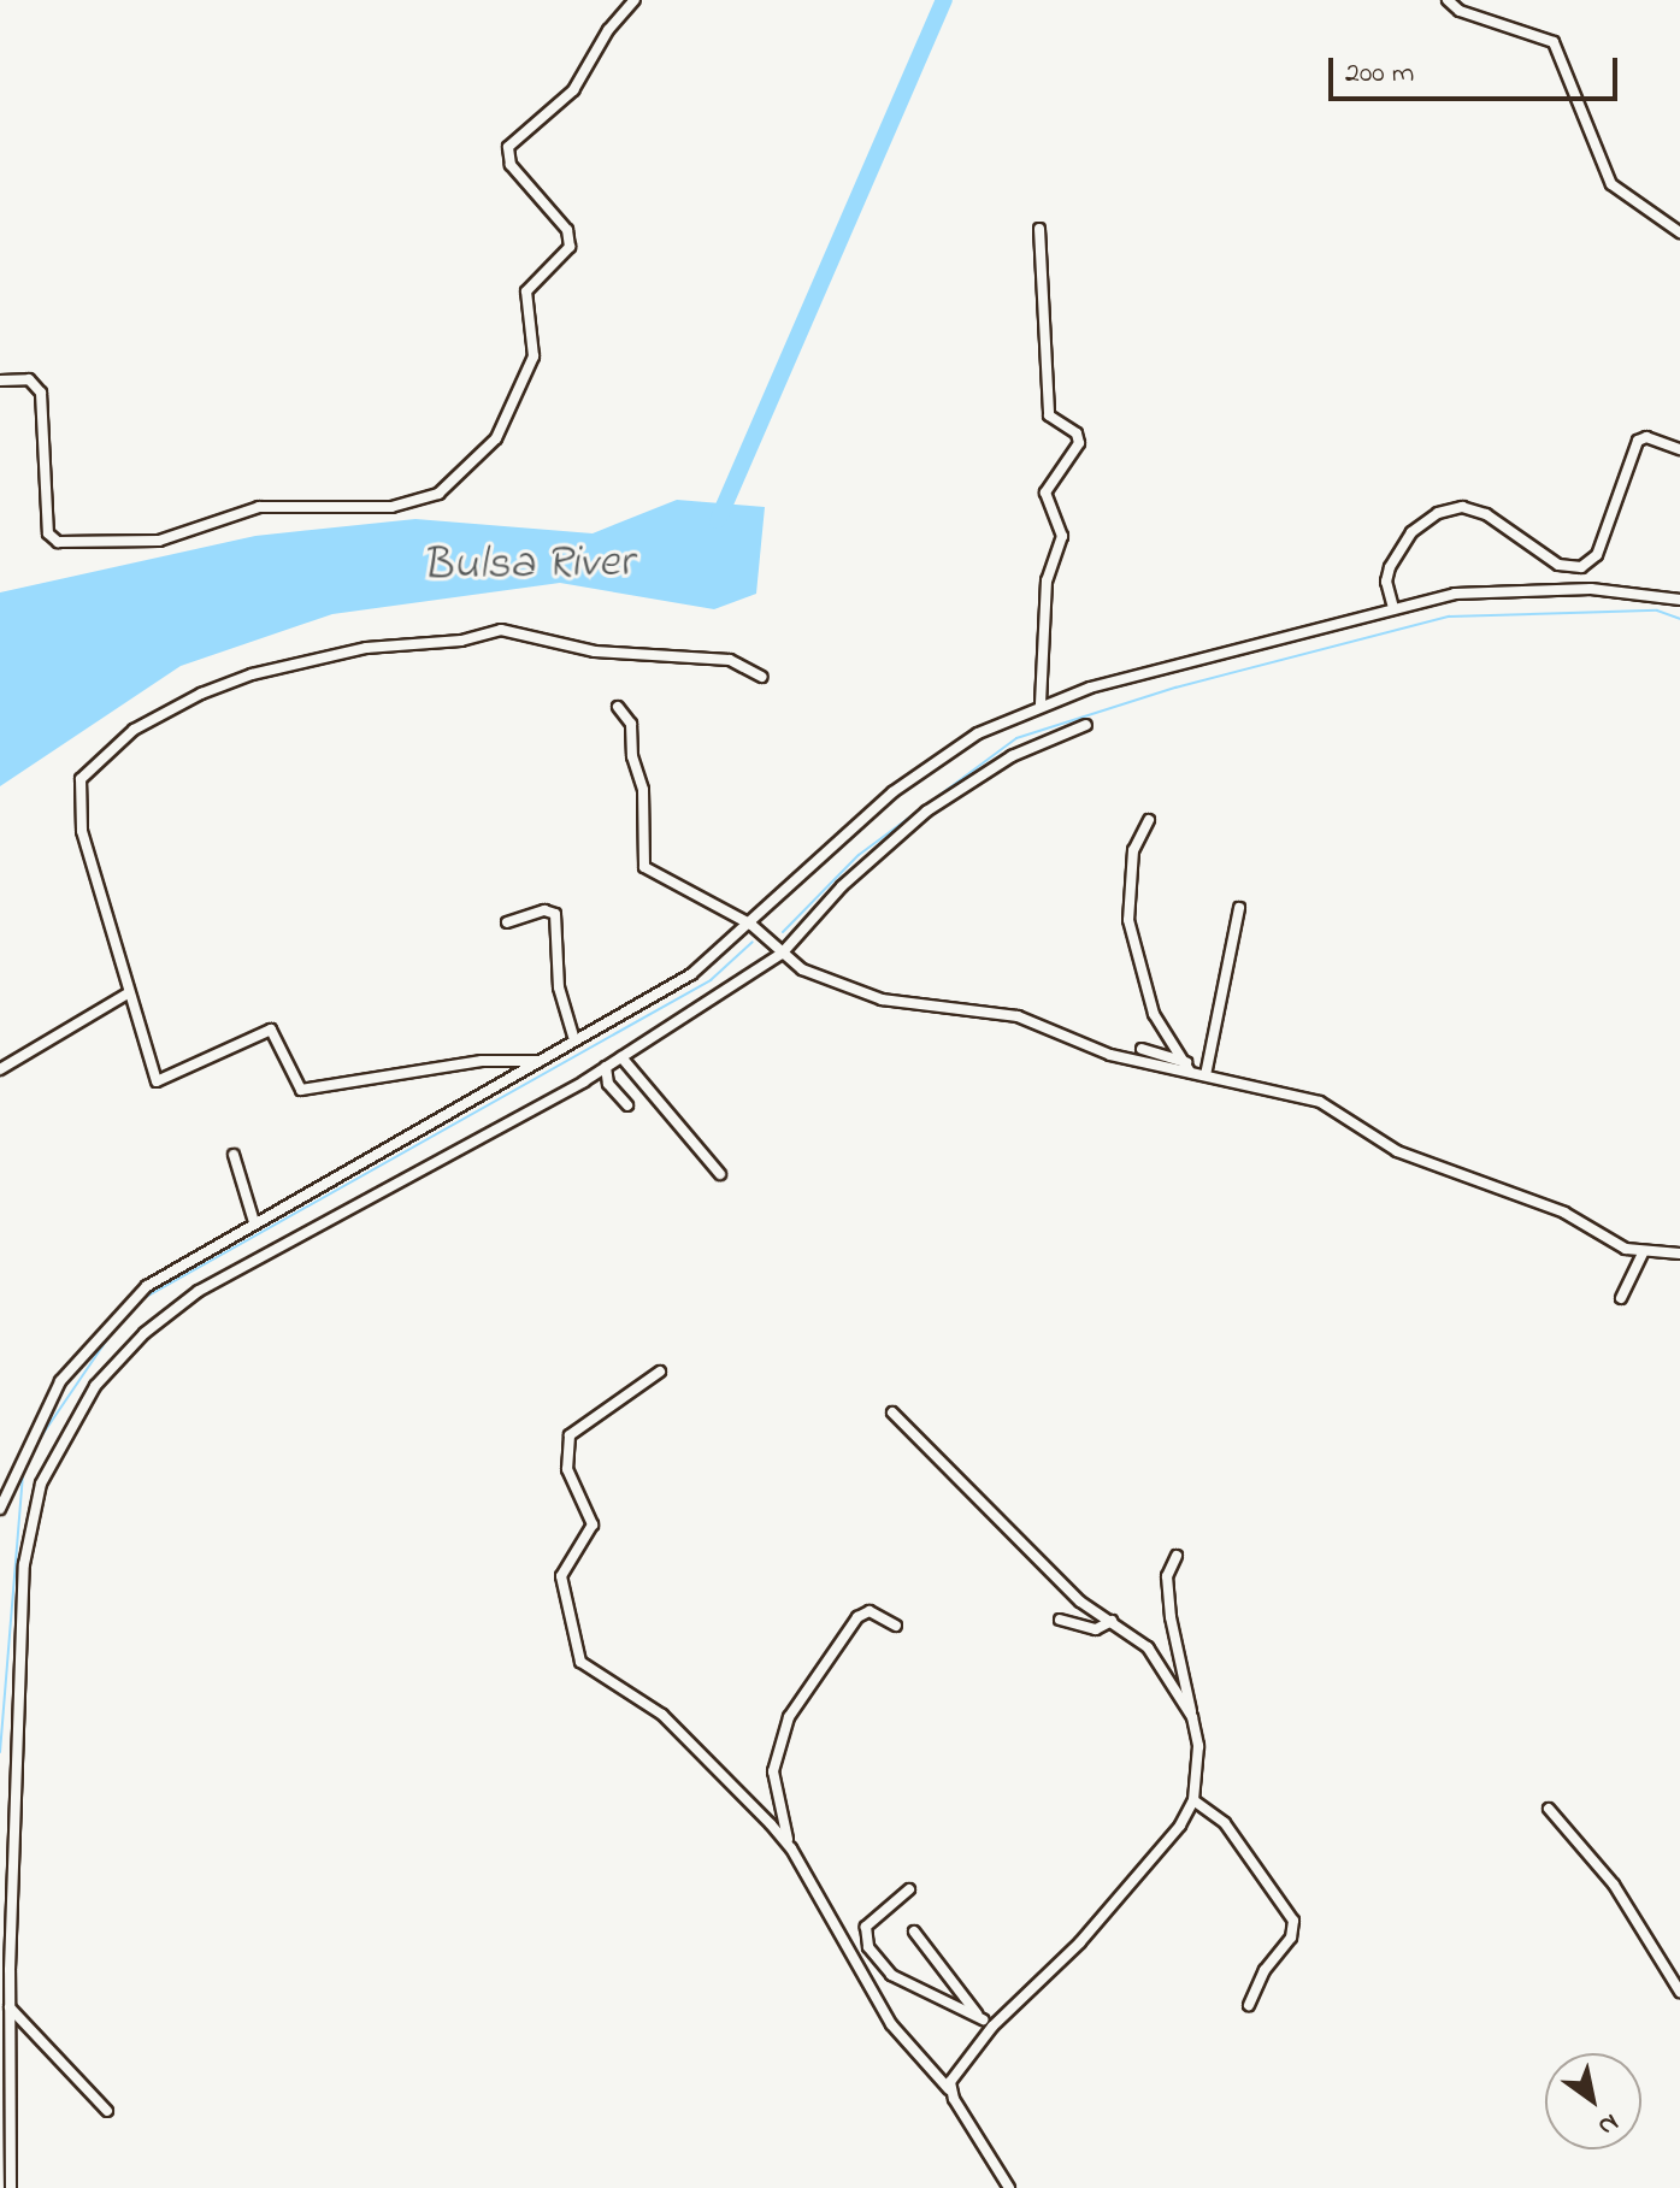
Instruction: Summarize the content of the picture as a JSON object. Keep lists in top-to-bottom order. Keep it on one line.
{"water":["Bulsa River"],"scale_bar":"200 m","north":"bottom right"}
